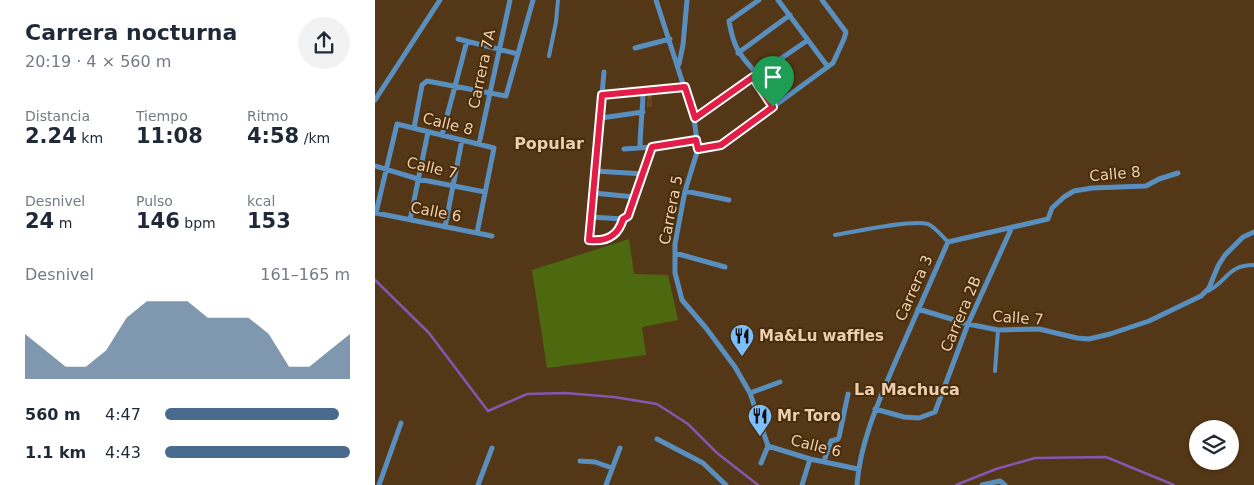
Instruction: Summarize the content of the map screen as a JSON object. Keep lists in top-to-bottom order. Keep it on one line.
{"streets":{"street":["Carrera 7A","Calle 8","Calle 7","Carrera 5","Calle 6","Carrera 3","Carrera 2B"]},"crossings":[["Carrera 7A","Calle 8"],["Calle 8","Calle 7"],["Calle 8","Calle 6"],["Calle 8","Carrera 3"],["Calle 8","Carrera 2B"],["Calle 7","Calle 6"],["Calle 7","Carrera 3"],["Calle 7","Carrera 2B"],["Carrera 5","Calle 6"],["Calle 6","Carrera 3"],["Carrera 3","Carrera 2B"]],"districts":["Popular","La Machuca"],"places":{"restaurant":["Ma&Lu waffles","Mr Toro"]},"page":{"heading":["Carrera nocturna","20:19 · 4 × 560 m"],"stats":[["Distancia","2.24 km"],["Tiempo","11:08"],["Ritmo","4:58 /km"],["Desnivel","24 m"],["Pulso","146 bpm"],["kcal","153"]],"chart":["Desnivel","161–165 m"],"list":[{"name":"560 m","note":"4:47"},{"name":"1.1 km","note":"4:43"}]}}
